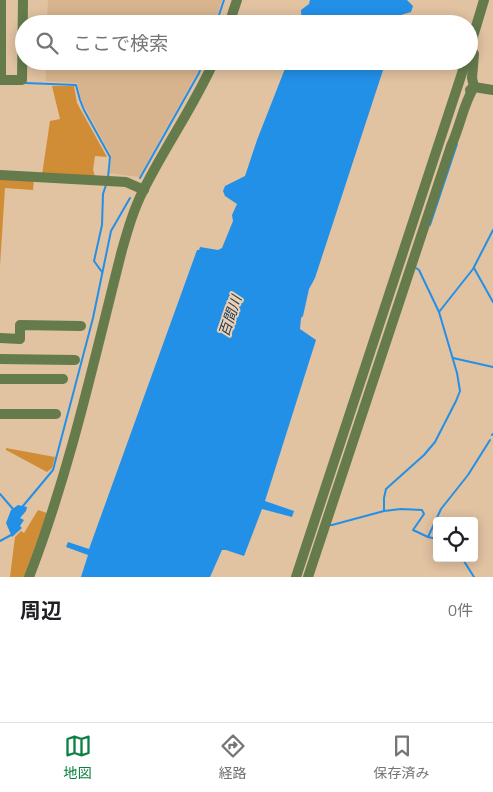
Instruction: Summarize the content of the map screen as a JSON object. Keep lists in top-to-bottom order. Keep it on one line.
{"water":["百間川"],"page":{"search":"ここで検索","heading":["周辺","0件"],"nav":["地図","経路","保存済み"]}}
